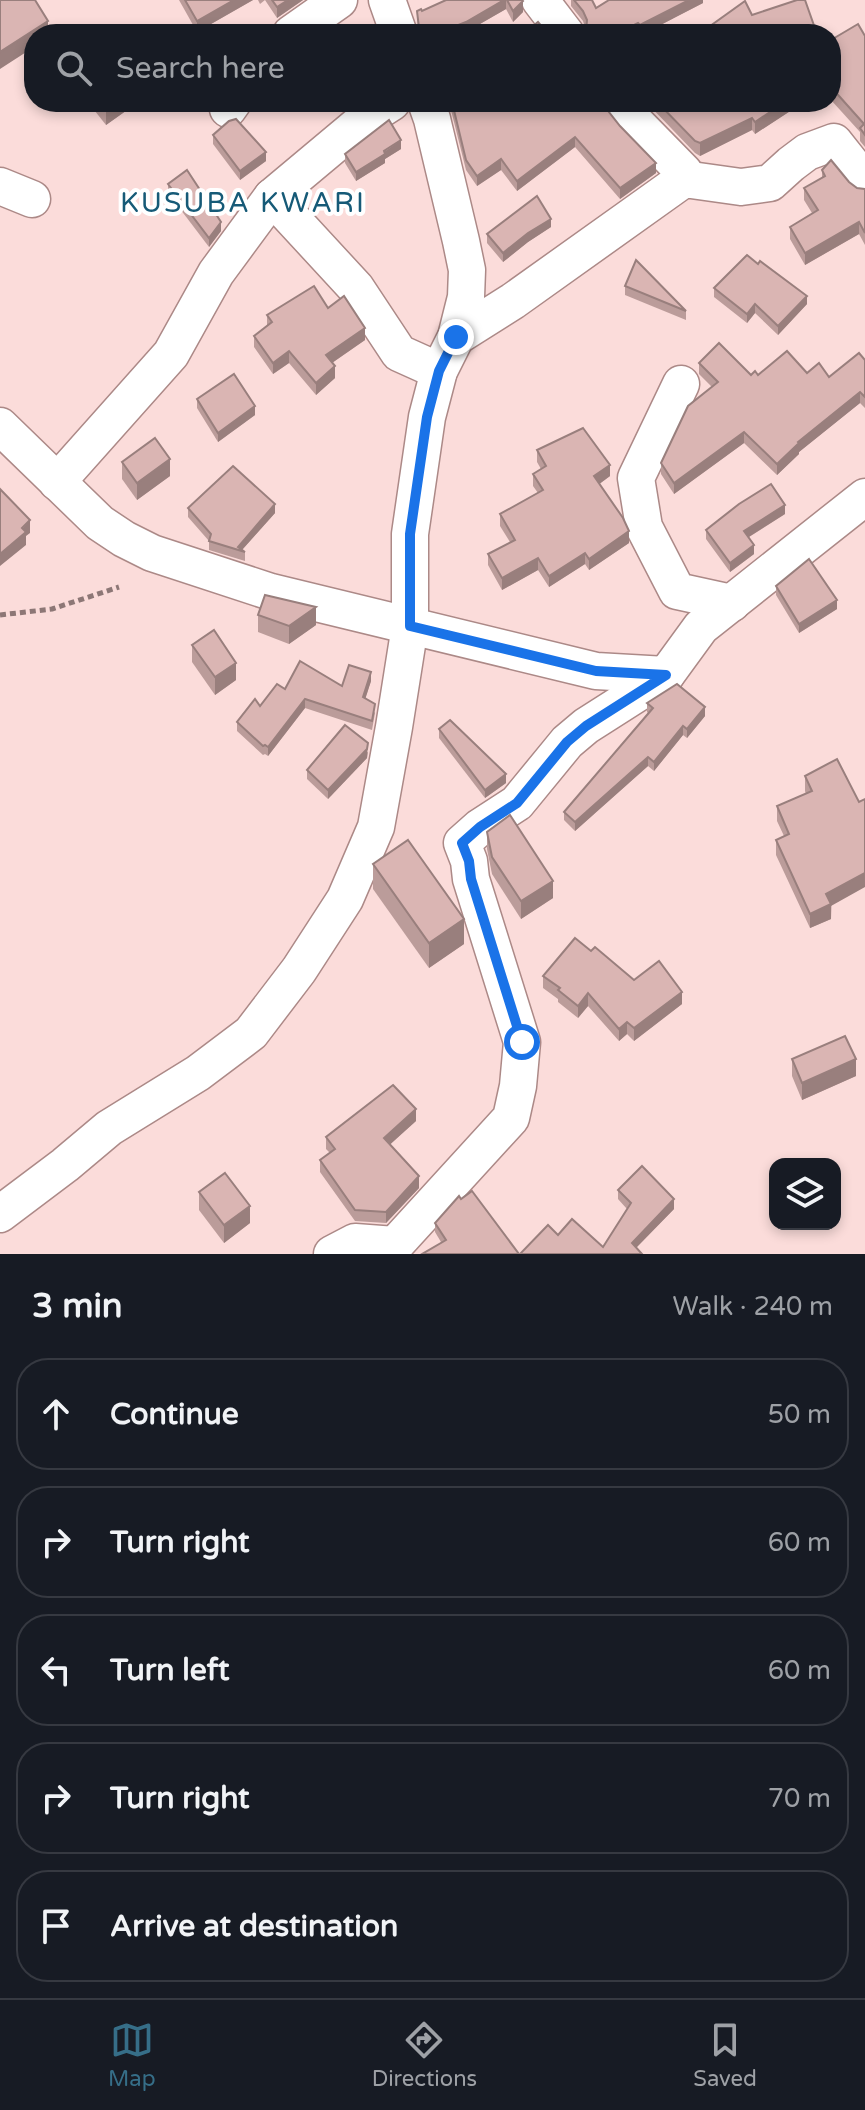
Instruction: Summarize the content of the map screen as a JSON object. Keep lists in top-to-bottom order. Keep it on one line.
{"districts":["KUSUBA KWARI"],"page":{"search":"Search here","heading":["3 min","Walk · 240 m"],"list":[["Continue","50 m"],["Turn right","60 m"],["Turn left","60 m"],["Turn right","70 m"],"Arrive at destination"],"nav":["Map","Directions","Saved"]}}
